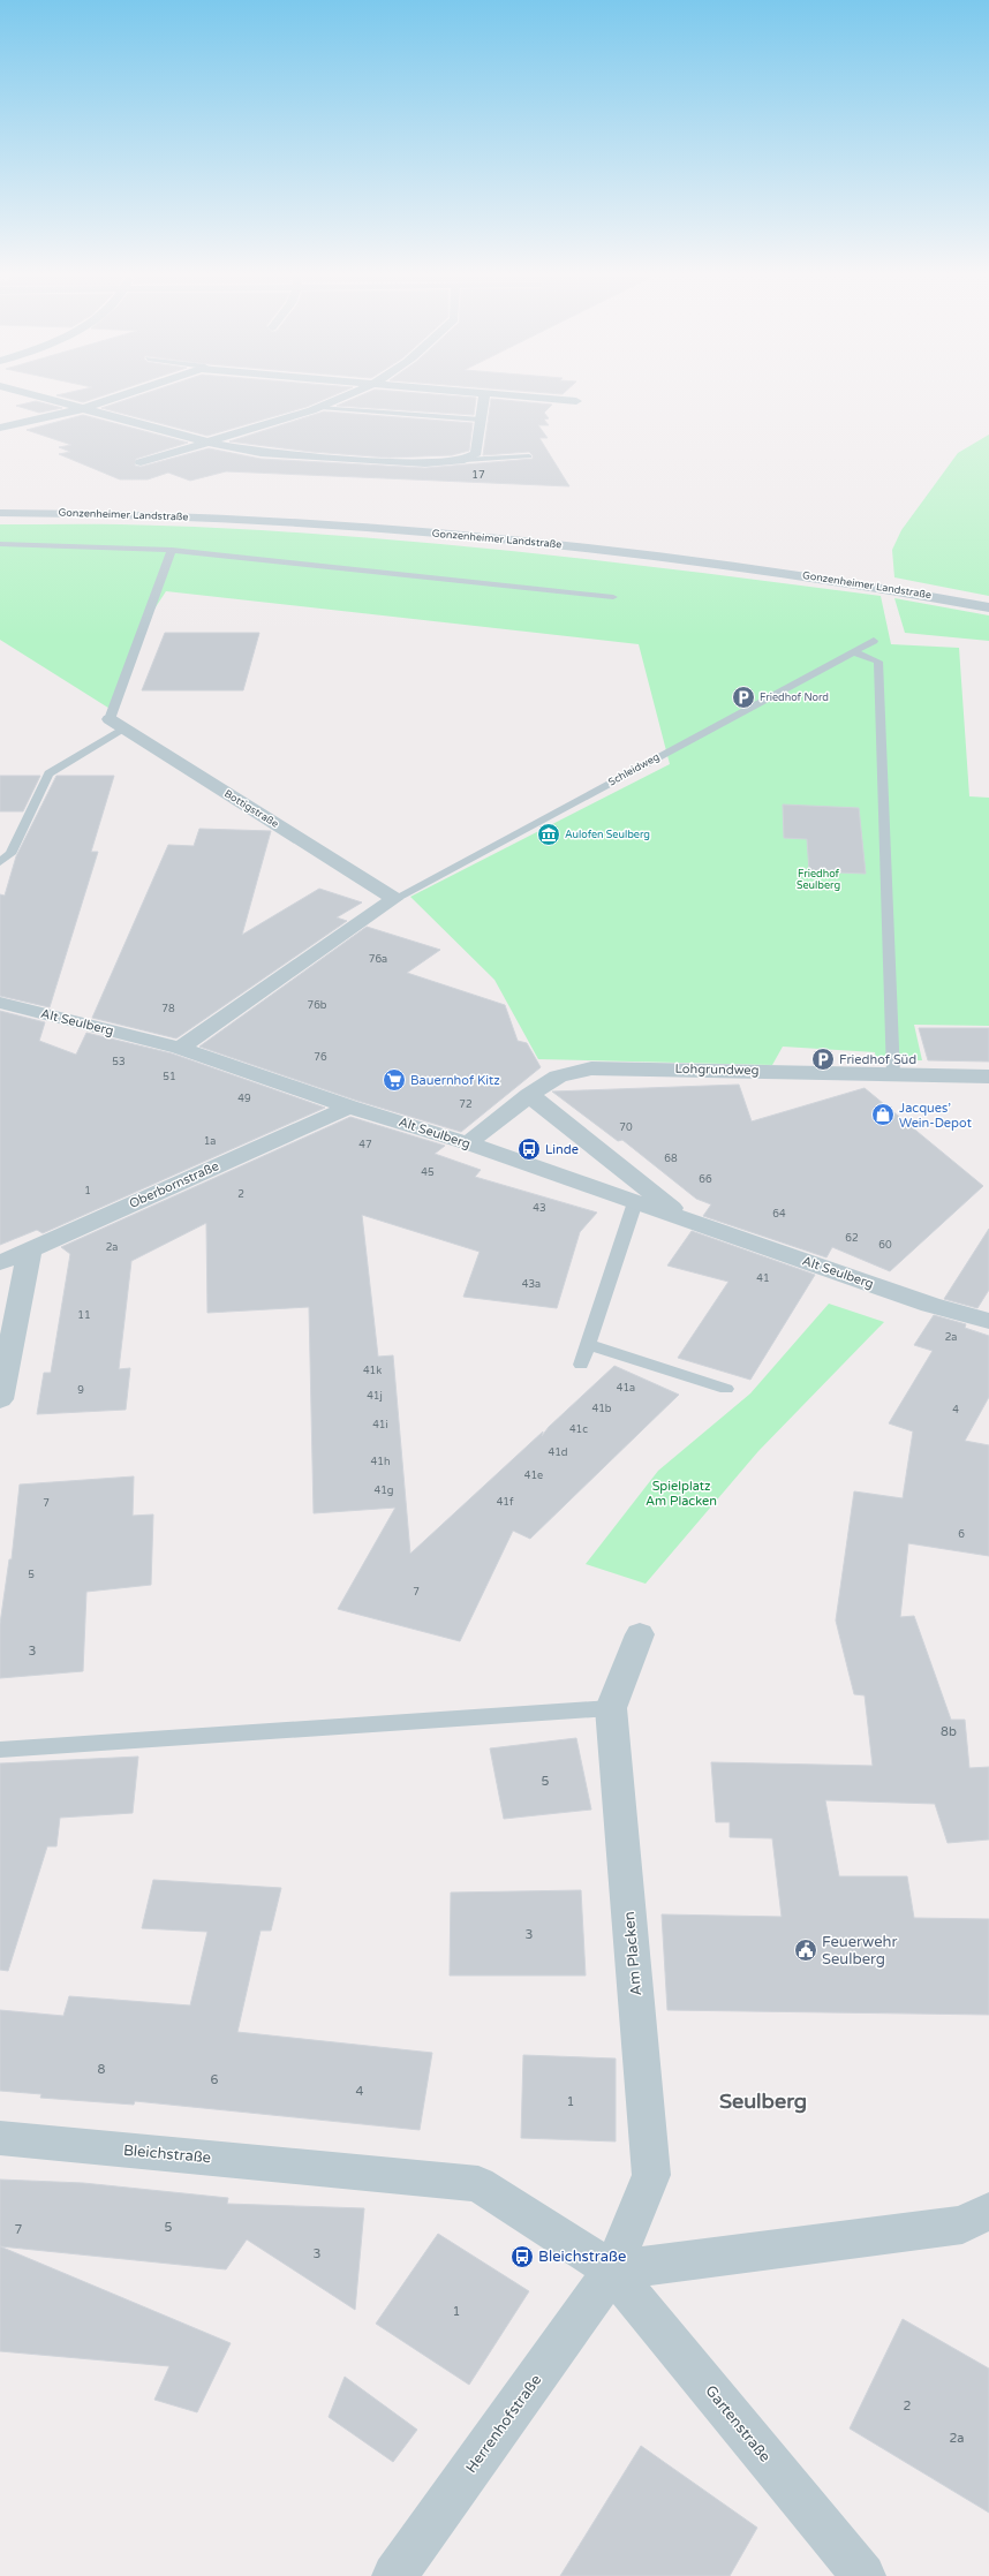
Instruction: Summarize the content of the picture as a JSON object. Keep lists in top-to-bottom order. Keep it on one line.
{"streets":{"street":["Gonzenheimer Landstraße","Bottigstraße","Alt Seulberg","Lohgrundweg","Oberbornstraße","Am Placken","Bleichstraße","Herrenhofstraße","Gartenstraße"],"lane":["Schleidweg"]},"crossings":[["Schleidweg","Bottigstraße"],["Alt Seulberg","Lohgrundweg"],["Alt Seulberg","Oberbornstraße"],["Am Placken","Bleichstraße"],["Am Placken","Herrenhofstraße"],["Am Placken","Gartenstraße"],["Bleichstraße","Herrenhofstraße"],["Bleichstraße","Gartenstraße"],["Herrenhofstraße","Gartenstraße"]],"districts":["Seulberg"],"parks":["Friedhof Seulberg","Spielplatz Am Placken"],"places":{"parking":["Friedhof Nord","Friedhof Süd"],"museum":["Aulofen Seulberg"],"supermarket":["Bauernhof Kitz"],"shop":["Jacques’ Wein-Depot"],"bus stop":["Linde","Bleichstraße"],"public building":["Feuerwehr Seulberg"]},"house_numbers":["17","76a","76b","78","76","53","51","49","72","70","1a","47","68","45","66","1","2","43","64","62","60","2a","41","43a","11","2a","41k","41a","9","41j","41b","4","41i","41c","41d","41h","41e","41g","41f","7","6","5","7","3","8b","5","3","8","6","4","1","5","7","3","1","2","2a"]}
